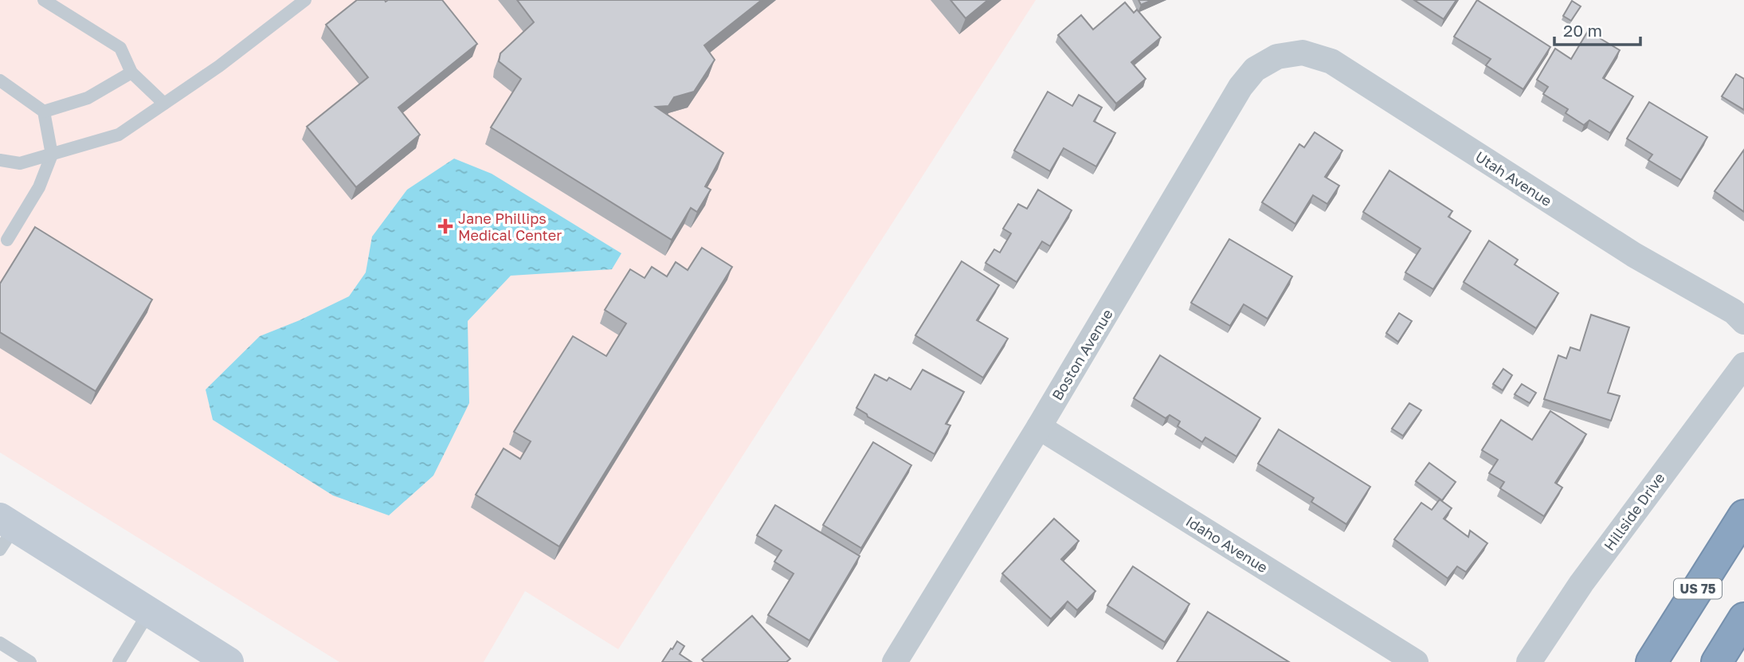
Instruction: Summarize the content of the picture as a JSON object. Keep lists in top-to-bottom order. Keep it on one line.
{"streets":{"highway":["US 75"],"street":["Utah Avenue","Boston Avenue","Hillside Drive","Idaho Avenue"]},"crossings":[["Utah Avenue","Boston Avenue"],["Boston Avenue","Idaho Avenue"]],"places":{"health":["Jane Phillips Medical Center"]},"scale_bar":"20 m"}
